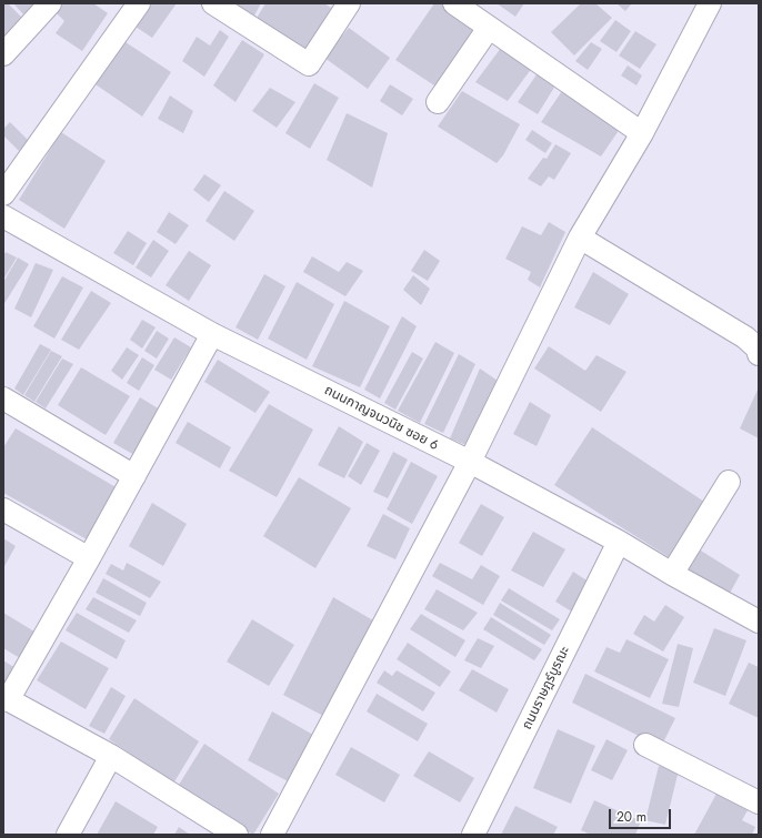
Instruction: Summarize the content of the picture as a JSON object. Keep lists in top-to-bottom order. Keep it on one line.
{"streets":{"street":["ถนนกาญจนวนิช ซอย 6","ถนนราษฎร์บูรณะ"]},"crossings":[["ถนนกาญจนวนิช ซอย 6","ถนนราษฎร์บูรณะ"]],"scale_bar":"20 m"}
